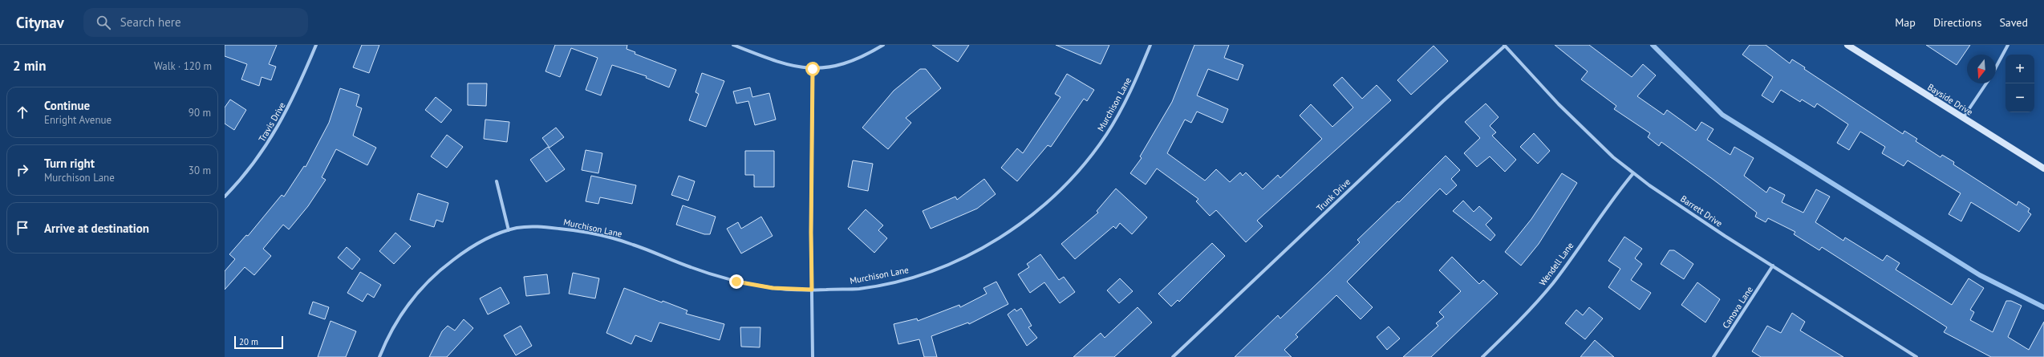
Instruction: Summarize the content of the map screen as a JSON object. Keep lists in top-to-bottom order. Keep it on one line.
{"streets":{"street":["Bayside Drive","Murchison Lane","Travis Drive","Trunk Drive","Barrett Drive","Wendell Lane","Canova Lane"]},"crossings":[["Trunk Drive","Barrett Drive"],["Barrett Drive","Wendell Lane"],["Barrett Drive","Canova Lane"]],"scale_bar":"20 m","north":"bottom","page":{"header":"Citynav","search":"Search here","nav":["Map","Directions","Saved"],"heading":["2 min","Walk · 120 m"],"map_buttons":["+","−"],"list":[["Continue","Enright Avenue","90 m"],["Turn right","Murchison Lane","30 m"],"Arrive at destination"],"scale":"20 m"}}
